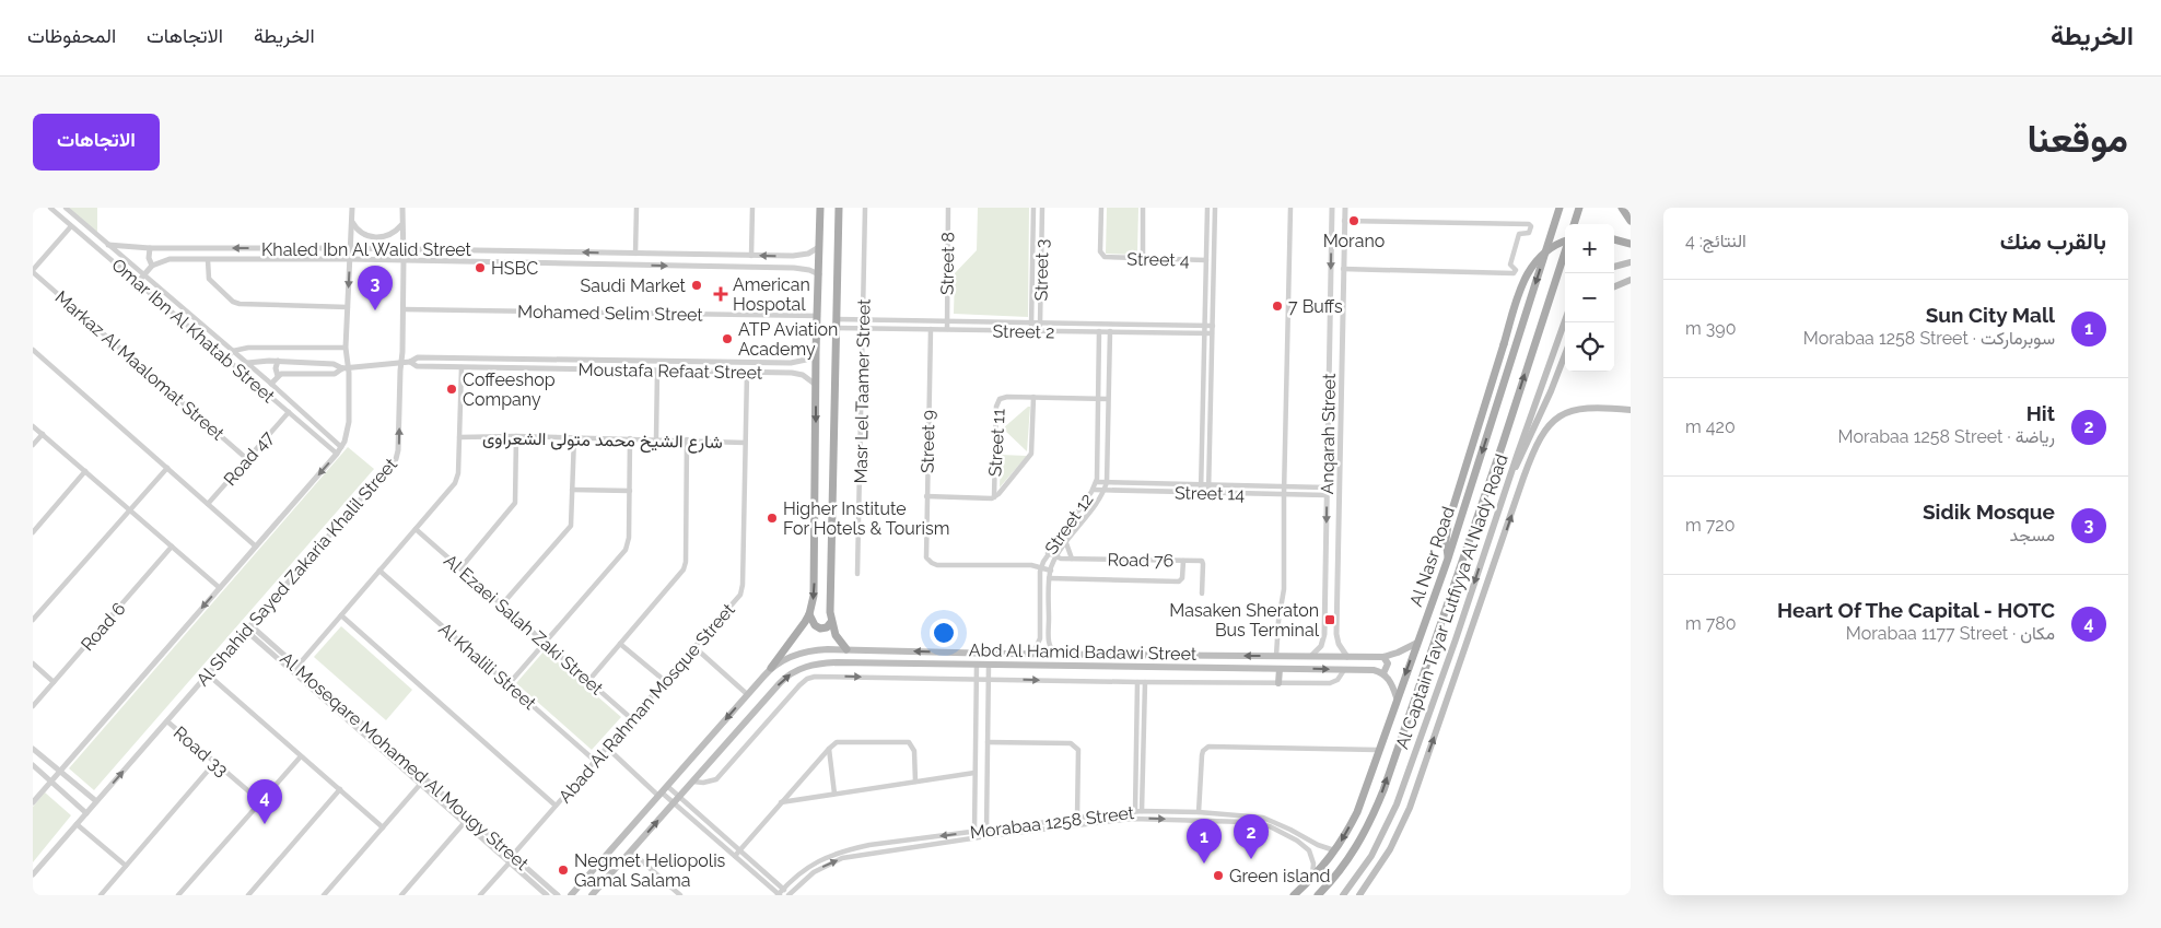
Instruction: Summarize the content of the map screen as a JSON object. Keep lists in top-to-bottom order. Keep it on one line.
{"streets":{"main road":["Al Nasr Road","Al Captain Tayar Lutfiyya Al Nady Road","Abd Al Hamid Badawi Street"],"street":["Khaled Ibn Al Walid Street","Street 4","Street 8","Street 3","Mohamed Selim Street","Omar Ibn Al Khatab Street","Street 2","Markaz Al Maalomat Street","Moustafa Refaat Street","Masr Lel Taamer Street","Anqarah Street","شارع الشيخ محمد متولى الشعراوى","Street 9","Street 11","Road 47","Street 14","Street 12","Road 76","Al Shahid Sayed Zakaria Khalil Street","Al Ezaei Salah Zaki Street","Road 6","Al Khalili Street","Abad Al Rahman Mosque Street","Road 33","Al Moseqare Mohamed Al Mougy Street","Morabaa 1258 Street"]},"crossings":[["Khaled Ibn Al Walid Street","Omar Ibn Al Khatab Street"],["Khaled Ibn Al Walid Street","Al Shahid Sayed Zakaria Khalil Street"],["Khaled Ibn Al Walid Street","Abd Al Hamid Badawi Street"],["Street 8","Street 2"],["Street 3","Street 2"],["Mohamed Selim Street","Al Shahid Sayed Zakaria Khalil Street"],["Mohamed Selim Street","Abd Al Hamid Badawi Street"],["Omar Ibn Al Khatab Street","Road 47"],["Street 2","Masr Lel Taamer Street"],["Street 2","Street 9"],["Street 2","Street 12"],["Markaz Al Maalomat Street","Road 47"],["Moustafa Refaat Street","Abd Al Hamid Badawi Street"],["Moustafa Refaat Street","Abad Al Rahman Mosque Street"],["Anqarah Street","Street 14"],["شارع الشيخ محمد متولى الشعراوى","Abad Al Rahman Mosque Street"],["Street 9","Street 12"],["Street 11","Street 12"],["Street 14","Street 12"],["Street 12","Road 76"],["Street 12","Abd Al Hamid Badawi Street"],["Al Nasr Road","Abd Al Hamid Badawi Street"],["Al Nasr Road","Morabaa 1258 Street"],["Al Shahid Sayed Zakaria Khalil Street","Road 33"],["Al Shahid Sayed Zakaria Khalil Street","Al Moseqare Mohamed Al Mougy Street"],["Al Ezaei Salah Zaki Street","Abad Al Rahman Mosque Street"],["Al Khalili Street","Abad Al Rahman Mosque Street"],["Abad Al Rahman Mosque Street","Al Moseqare Mohamed Al Mougy Street"]],"places":{"other":["Morano","HSBC","Saudi Market","7 Buffs","ATP Aviation Academy","Coffeeshop Company","Higher Institute For Hotels & Tourism","Negmet Heliopolis Gamal Salama","Green island"],"health":["American Hospotal"],"transit":["Masaken Sheraton Bus Terminal"]},"page":{"header":"الخريطة","nav":["الخريطة","الاتجاهات","المحفوظات"],"title":"موقعنا","buttons":"الاتجاهات","heading":["بالقرب منك","النتائج: 4"],"map_buttons":["+","−"],"pins":["3","4","2","1"],"list":[{"mark":"1","name":"Sun City Mall","note":"سوبرماركت · Morabaa 1258 Street","value":"390 m"},{"mark":"2","name":"Hit","note":"رياضة · Morabaa 1258 Street","value":"420 m"},{"mark":"3","name":"Sidik Mosque","note":"مسجد","value":"720 m"},{"mark":"4","name":"Heart Of The Capital - HOTC","note":"مكان · Morabaa 1177 Street","value":"780 m"}]}}
